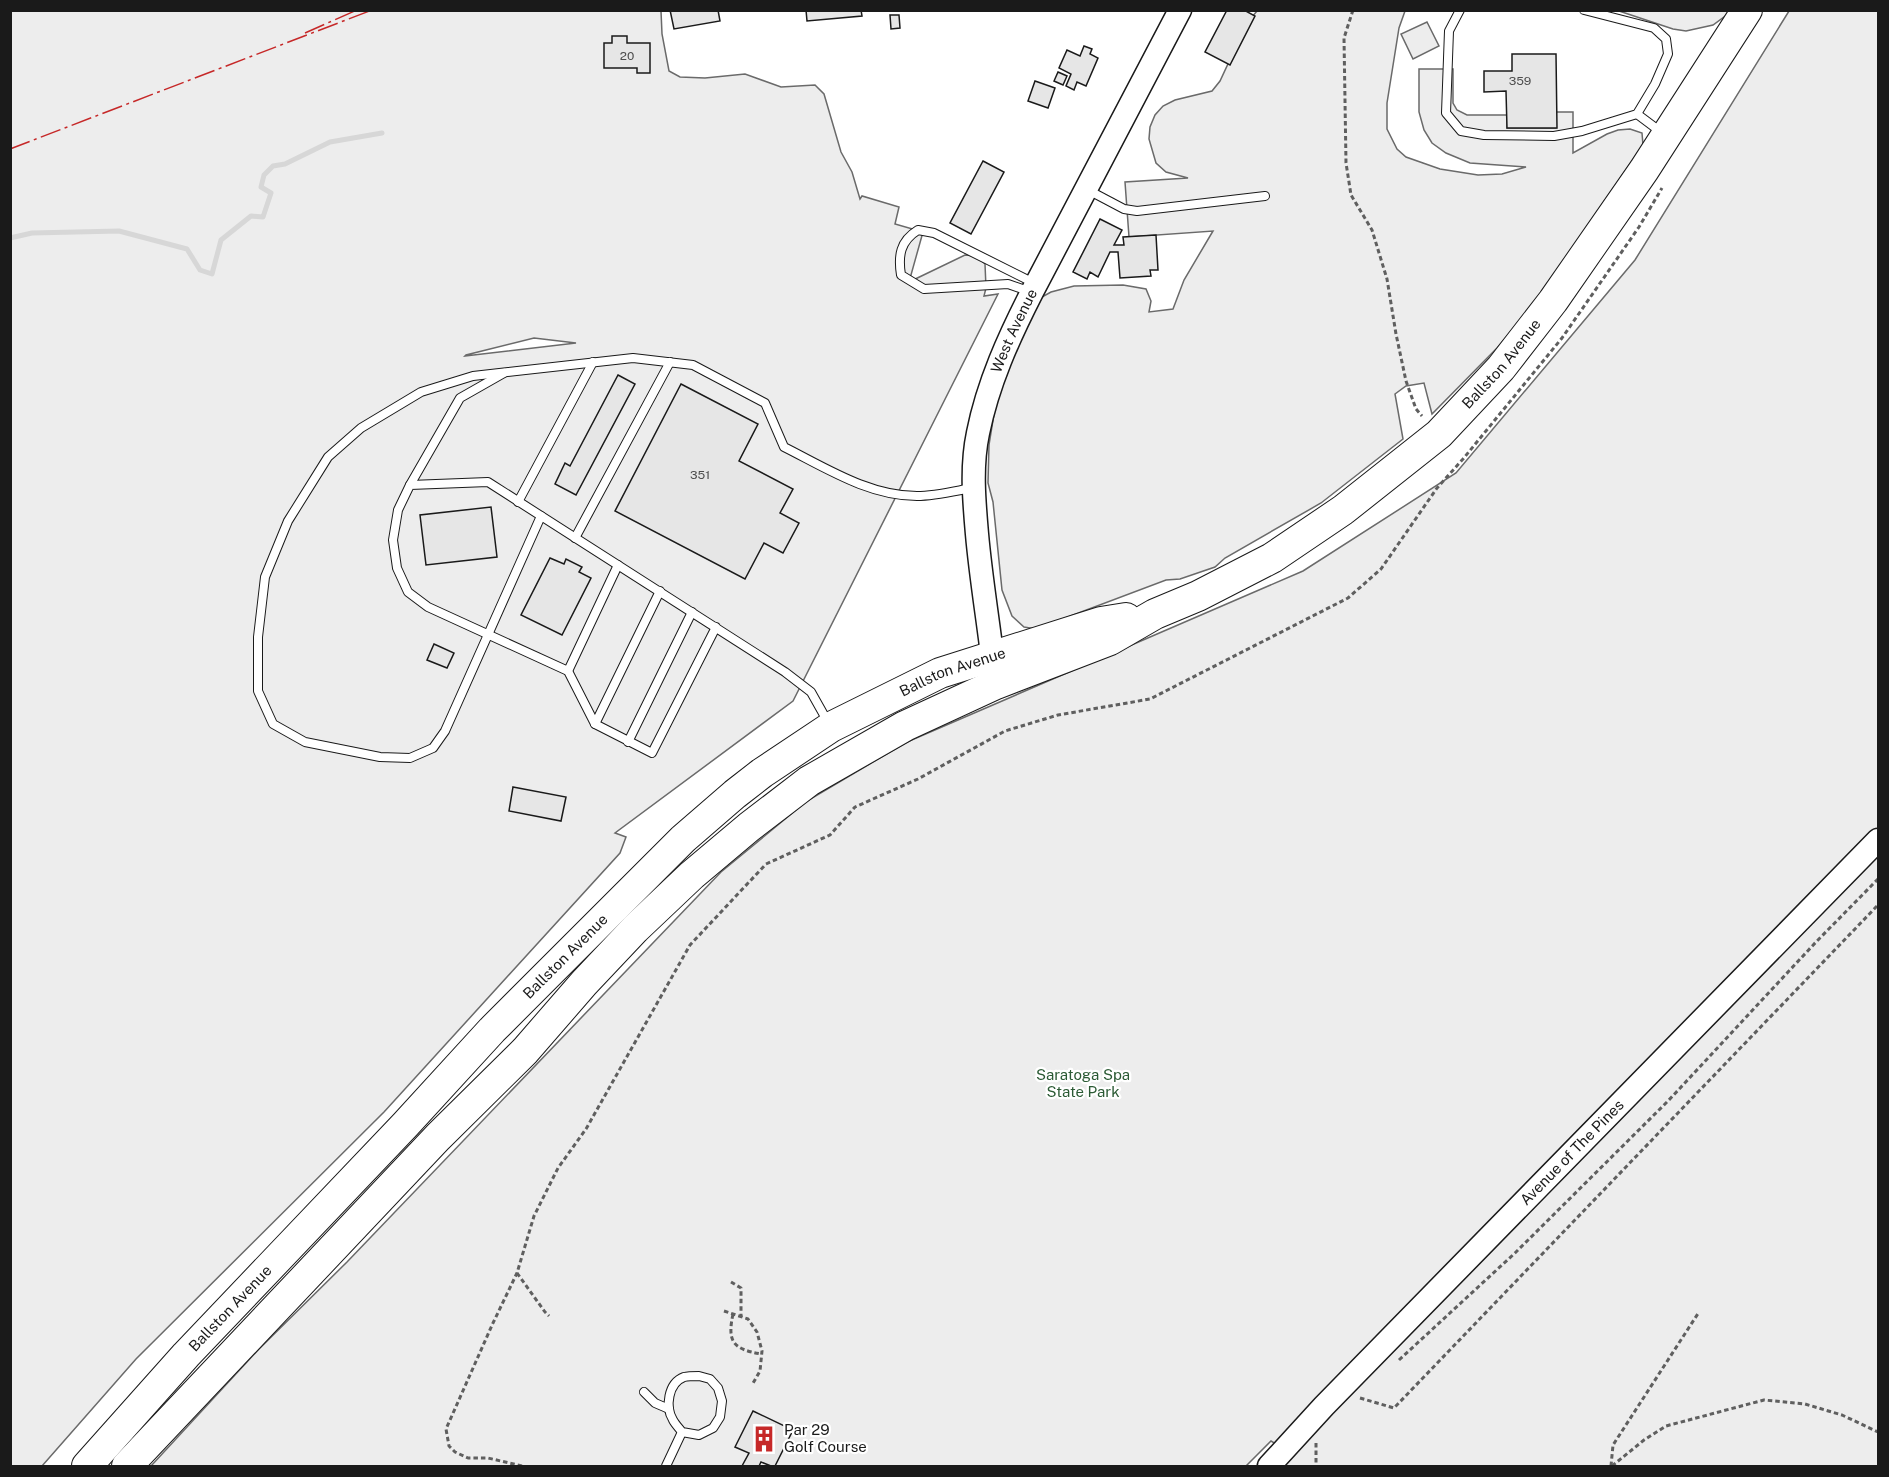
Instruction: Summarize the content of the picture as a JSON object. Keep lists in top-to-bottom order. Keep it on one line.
{"streets":{"highway":["Ballston Avenue"],"street":["West Avenue","Avenue of The Pines"]},"crossings":[["West Avenue","Ballston Avenue"]],"parks":["Saratoga Spa State Park"],"places":{"building":["Par 29 Golf Course"]},"house_numbers":["20","359","351"]}
